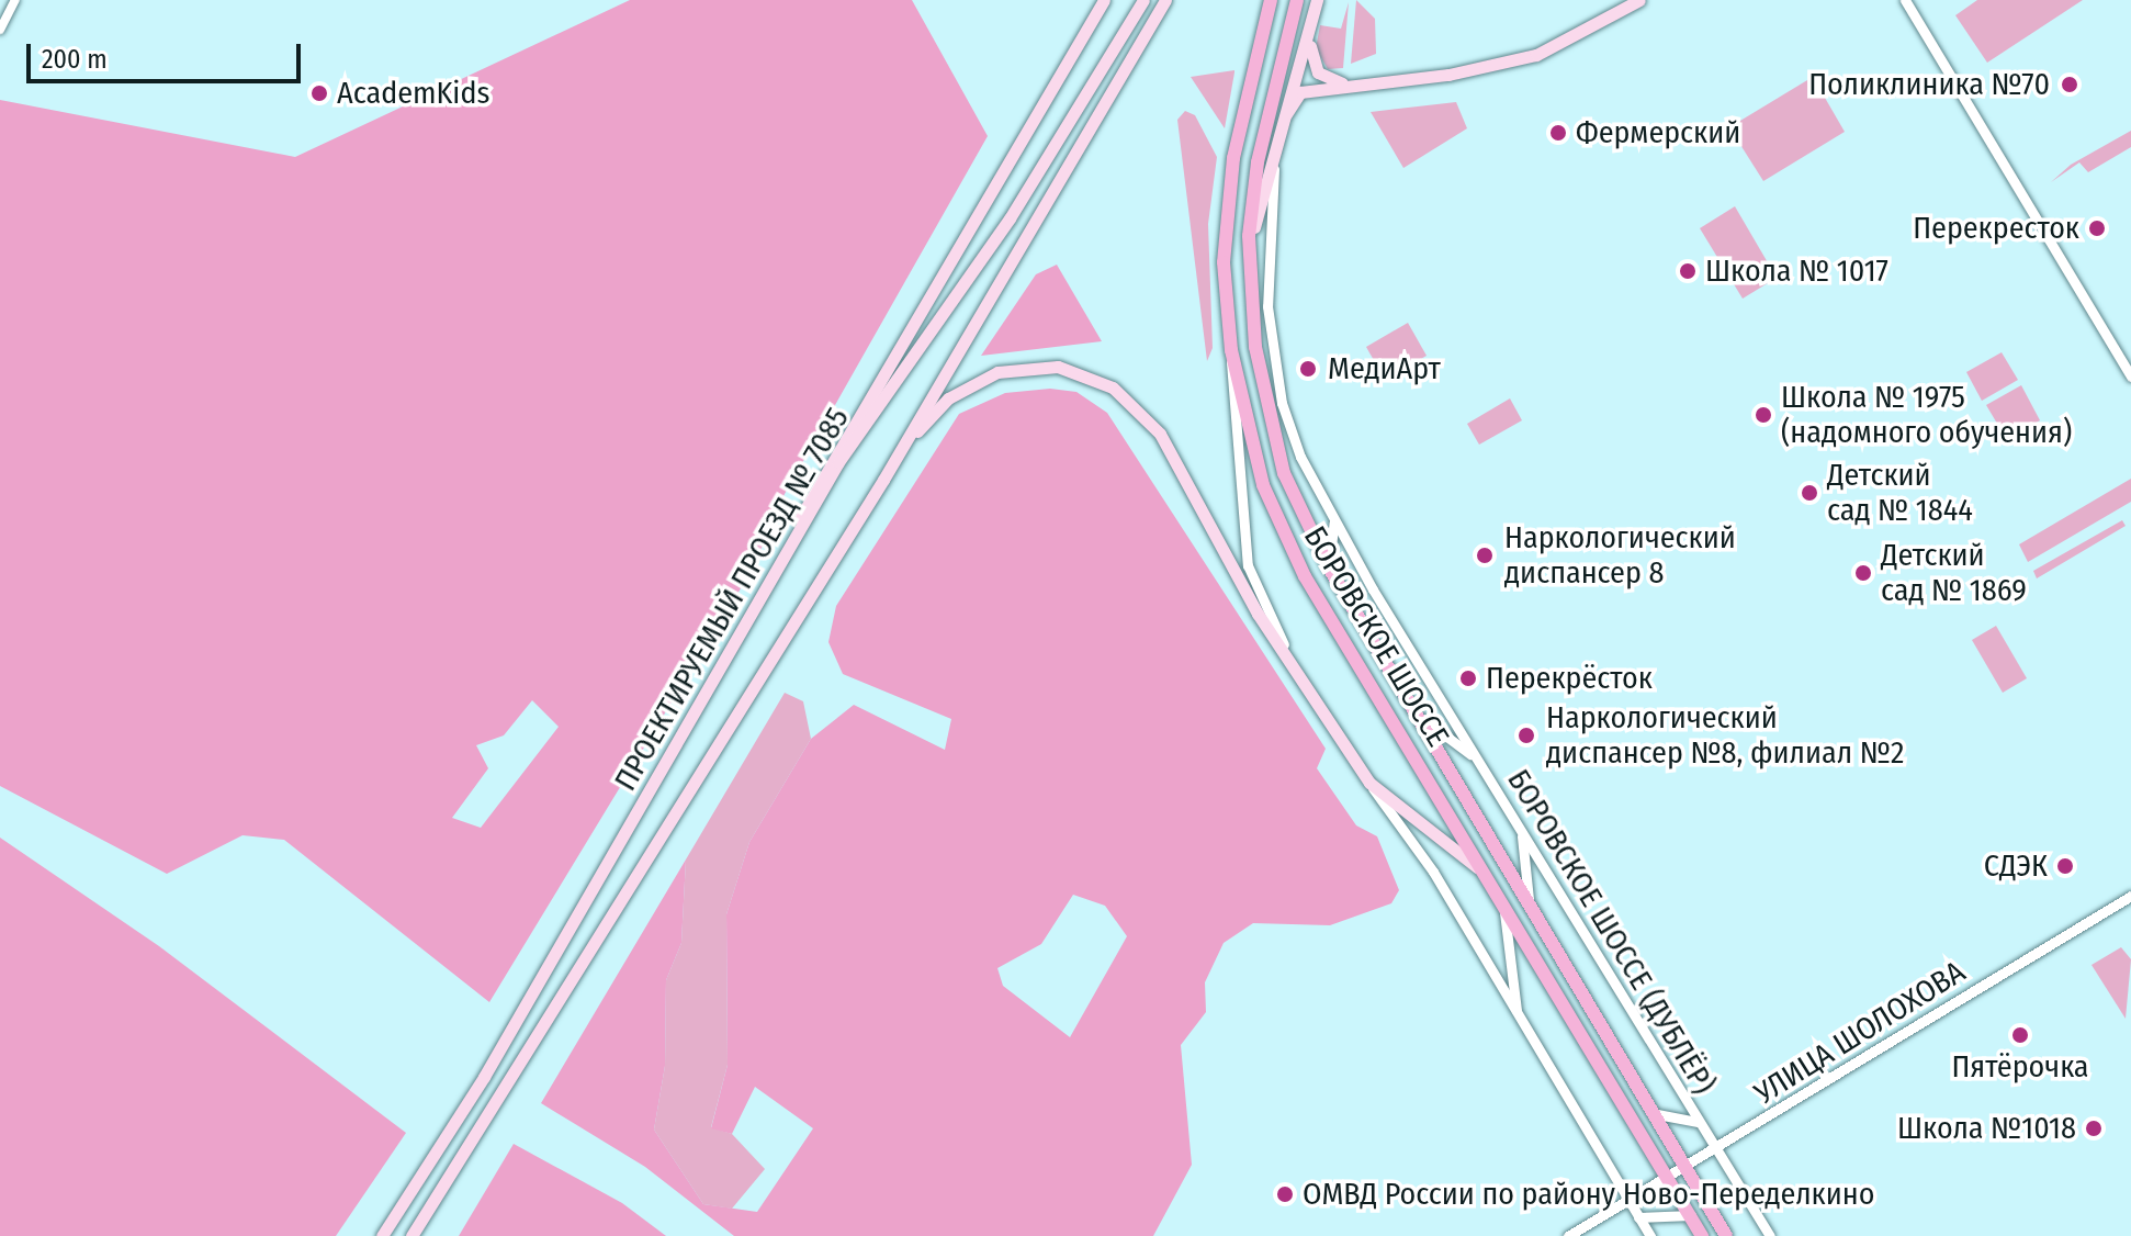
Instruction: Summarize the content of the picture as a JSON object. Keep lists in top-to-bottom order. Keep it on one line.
{"streets":{"main road":["ПРОЕКТИРУЕМЫЙ ПРОЕЗД № 7085","БОРОВСКОЕ ШОССЕ"],"street":["БОРОВСКОЕ ШОССЕ (ДУБЛЁР)","УЛИЦА ШОЛОХОВА"]},"crossings":[["БОРОВСКОЕ ШОССЕ","УЛИЦА ШОЛОХОВА"],["БОРОВСКОЕ ШОССЕ (ДУБЛЁР)","УЛИЦА ШОЛОХОВА"]],"places":["Поликлиника №70","AcademKids","Фермерский","Перекресток","Школа № 1017","МедиАрт","Школа № 1975 (надомного обучения)","Детский сад № 1844","Наркологический диспансер 8","Детский сад № 1869","Перекрёсток","Наркологический диспансер №8, филиал №2","СДЭК","Пятёрочка","Школа №1018","ОМВД России по району Ново-Переделкино"],"scale_bar":"200 m"}
